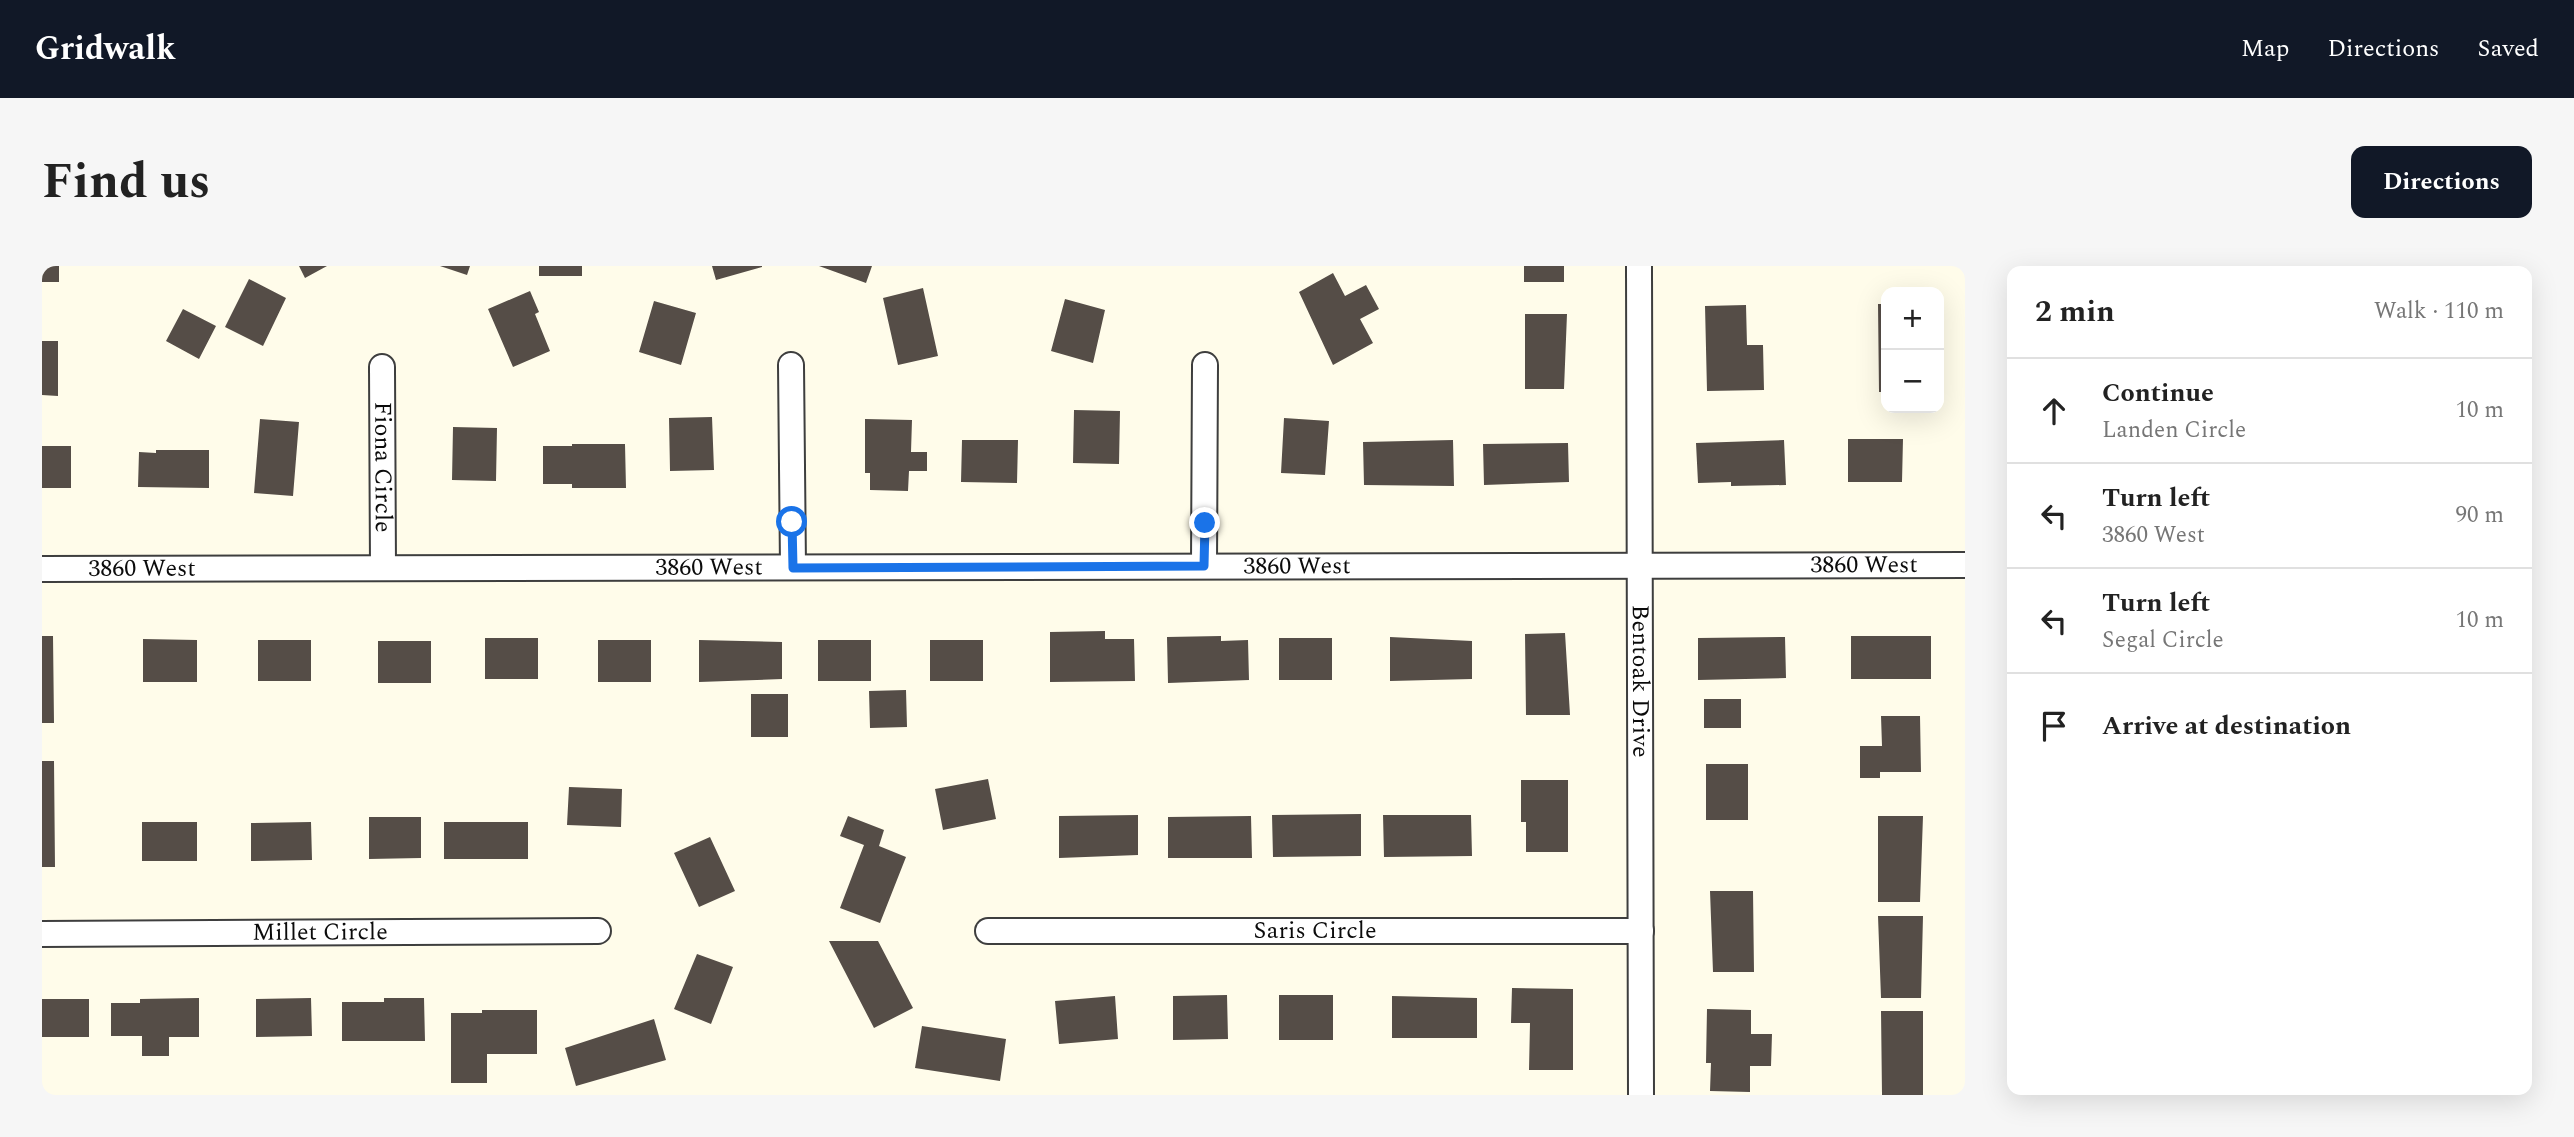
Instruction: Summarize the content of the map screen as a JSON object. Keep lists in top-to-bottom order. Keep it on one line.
{"streets":{"street":["Fiona Circle","3860 West","Bentoak Drive","Saris Circle","Millet Circle"]},"crossings":[["Fiona Circle","3860 West"],["3860 West","Bentoak Drive"],["Bentoak Drive","Saris Circle"]],"page":{"header":"Gridwalk","nav":["Map","Directions","Saved"],"title":"Find us","buttons":"Directions","heading":["2 min","Walk · 110 m"],"map_buttons":["+","−"],"list":[["Continue","Landen Circle","10 m"],["Turn left","3860 West","90 m"],["Turn left","Segal Circle","10 m"],"Arrive at destination"]}}
